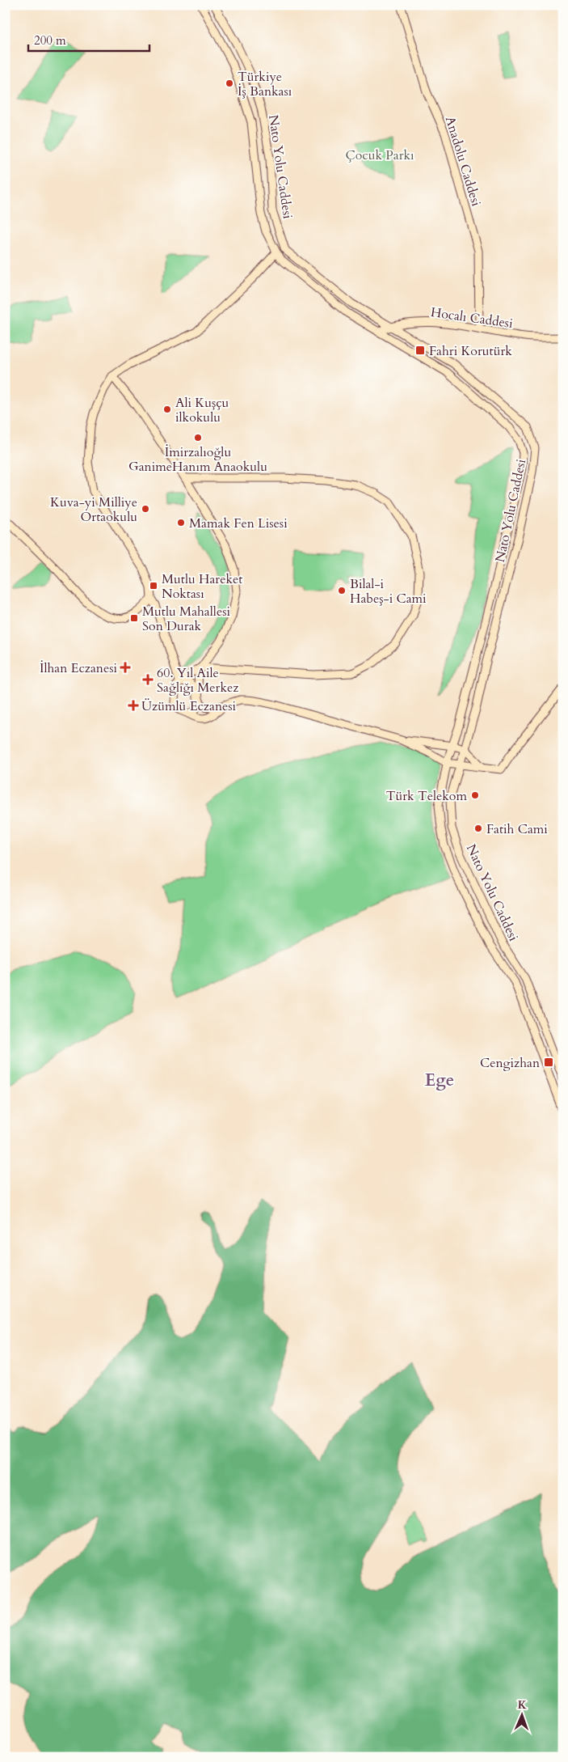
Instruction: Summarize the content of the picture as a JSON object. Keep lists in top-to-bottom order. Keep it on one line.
{"streets":{"main road":["Anadolu Caddesi","Nato Yolu Caddesi","Hocalı Caddesi"]},"crossings":[["Anadolu Caddesi","Hocalı Caddesi"],["Nato Yolu Caddesi","Hocalı Caddesi"]],"districts":["Ege"],"parks":["Çocuk Parkı"],"places":{"other":["Türkiye İş Bankası","Ali Kuşçu ilkokulu","İmirzalıoğlu GanimeHanım Anaokulu","Kuva-yi Milliye Ortaokulu","Mamak Fen Lisesi","Bilal-i Habeş-i Cami","Türk Telekom","Fatih Cami"],"transit":["Fahri Korutürk","Mutlu Hareket Noktası","Mutlu Mahallesi Son Durak","Cengizhan"],"health":["İlhan Eczanesi","60. Yıl Aile Sağlığı Merkez","Üzümlü Eczanesi"]},"scale_bar":"200 m","north":"top"}
